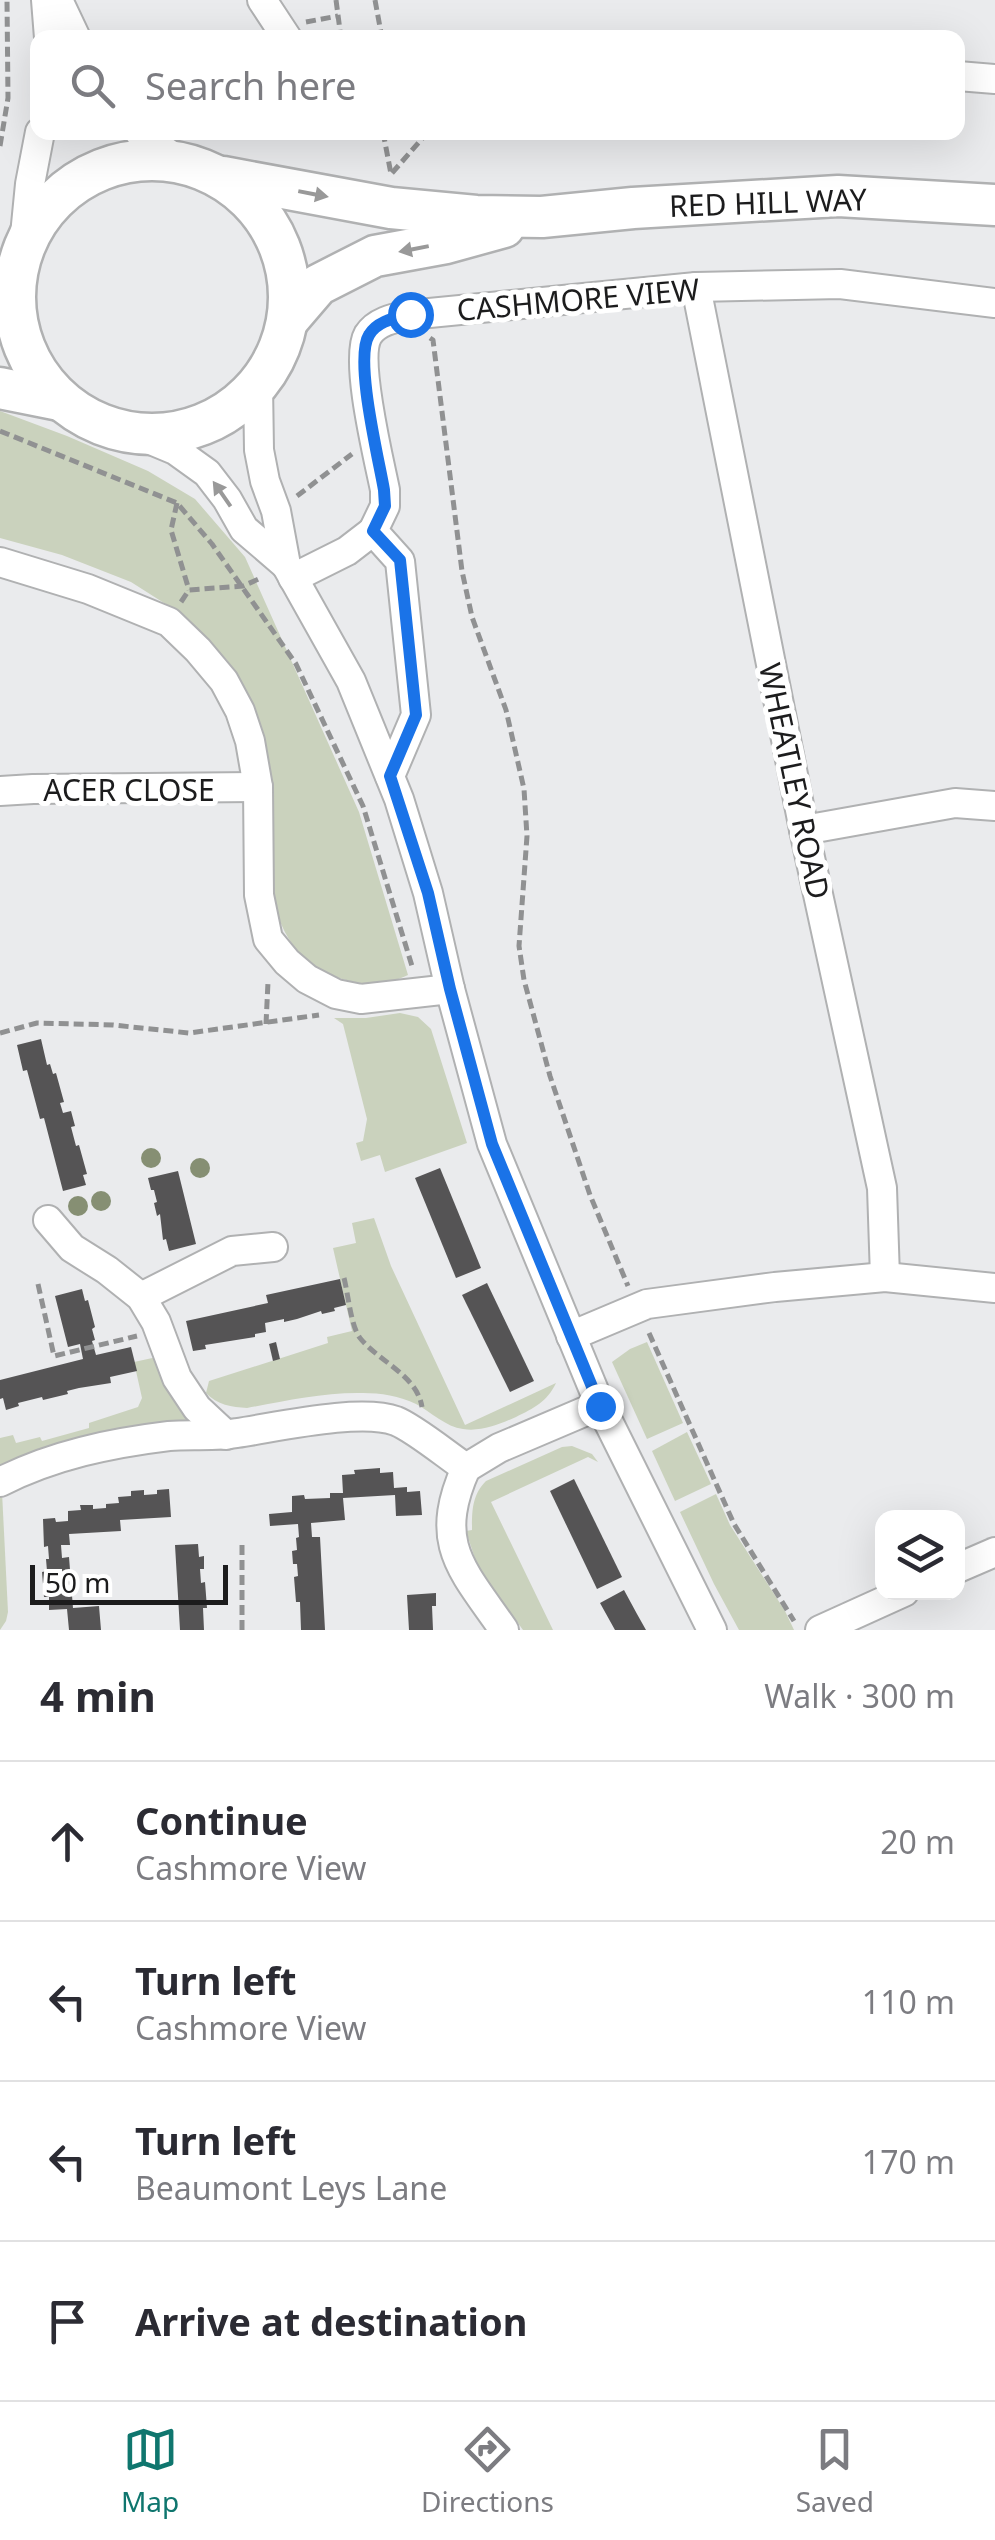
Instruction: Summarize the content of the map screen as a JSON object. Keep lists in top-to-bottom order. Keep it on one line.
{"streets":{"highway":["RED HILL WAY"],"street":["CASHMORE VIEW","WHEATLEY ROAD","ACER CLOSE"]},"crossings":[["CASHMORE VIEW","WHEATLEY ROAD"]],"scale_bar":"50 m","page":{"search":"Search here","scale":"50 m","heading":["4 min","Walk · 300 m"],"list":[["Continue","Cashmore View","20 m"],["Turn left","Cashmore View","110 m"],["Turn left","Beaumont Leys Lane","170 m"],"Arrive at destination"],"nav":["Map","Directions","Saved"]}}
